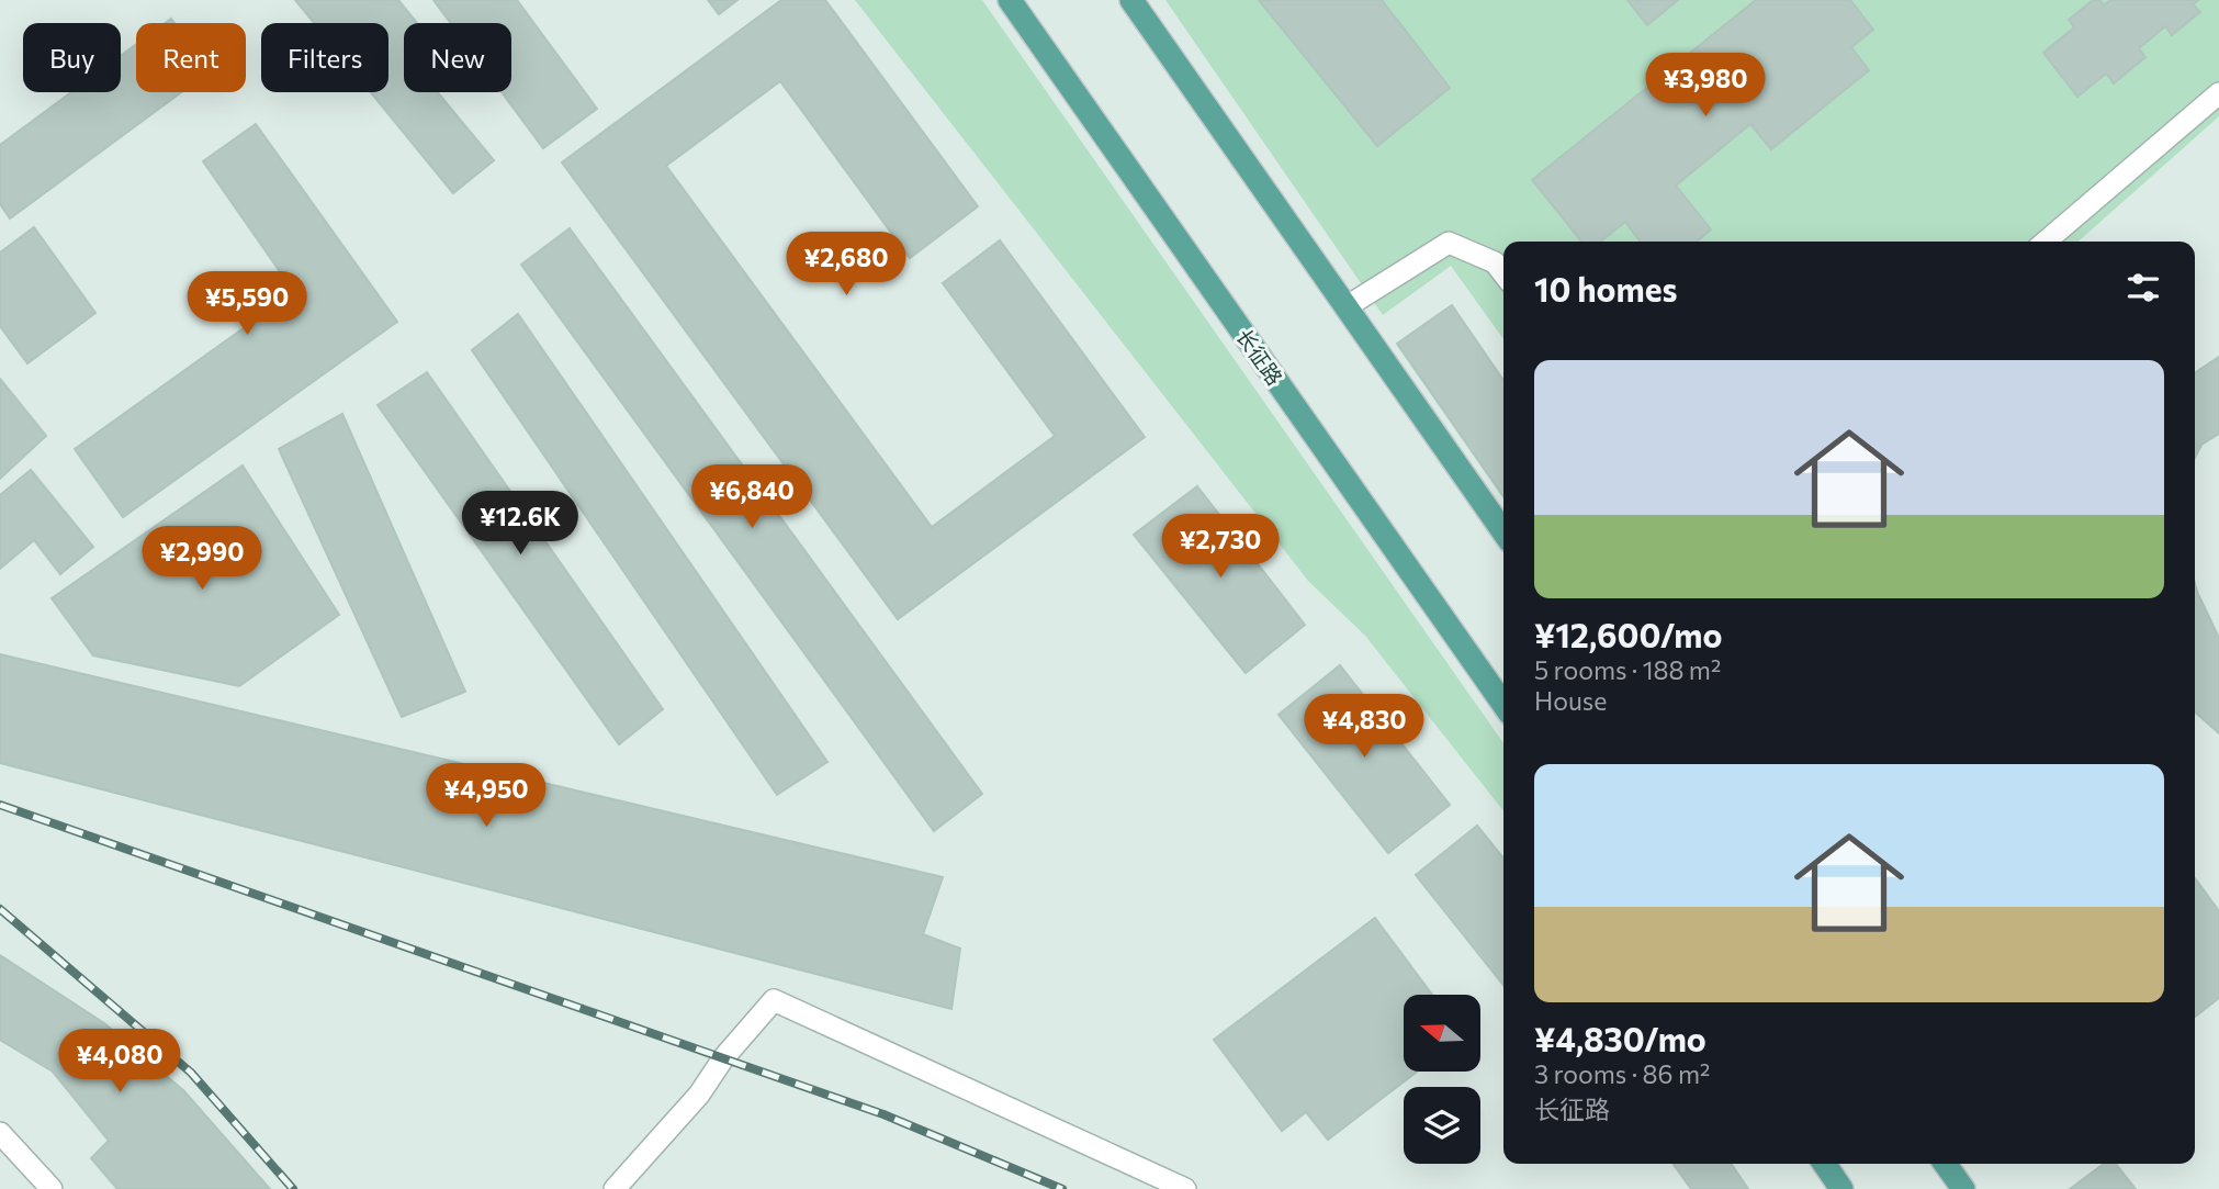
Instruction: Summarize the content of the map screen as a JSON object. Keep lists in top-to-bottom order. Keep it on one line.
{"streets":{"main road":["长征路"]},"north":"left","page":{"chip":["Buy","Rent","Filters","New"],"price":["¥3,980","¥2,680","¥5,590","¥6,840","¥12.6K","¥2,730","¥2,990","¥4,830","¥4,950","¥4,080"],"heading":"10 homes","list":[{"name":"¥12,600/mo","note":"5 rooms · 188 m² · House"},{"name":"¥4,830/mo","note":"3 rooms · 86 m² · 长征路"}]}}
